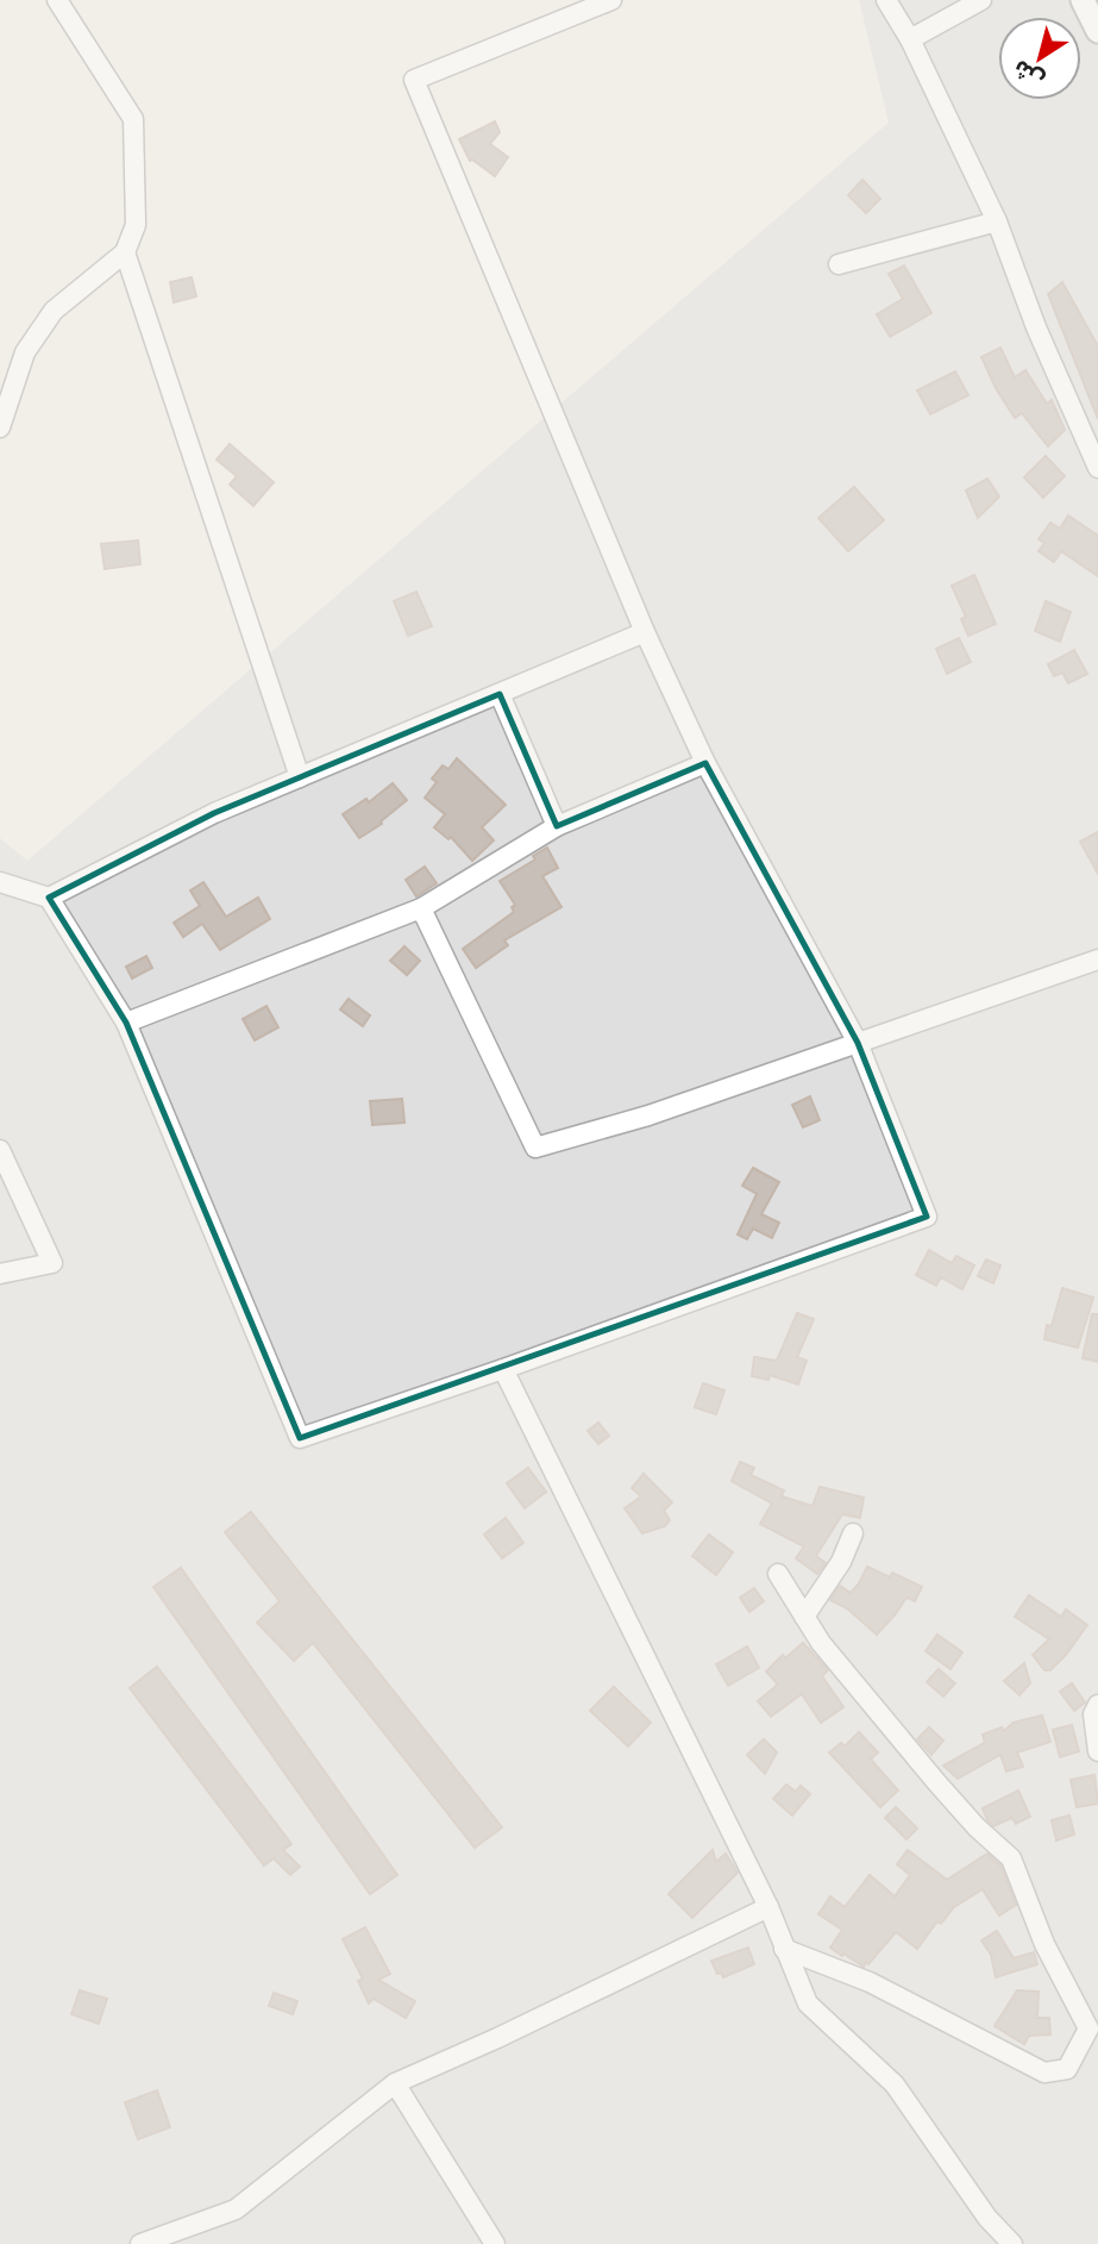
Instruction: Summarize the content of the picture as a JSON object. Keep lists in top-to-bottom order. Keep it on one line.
{"north":"bottom left"}
